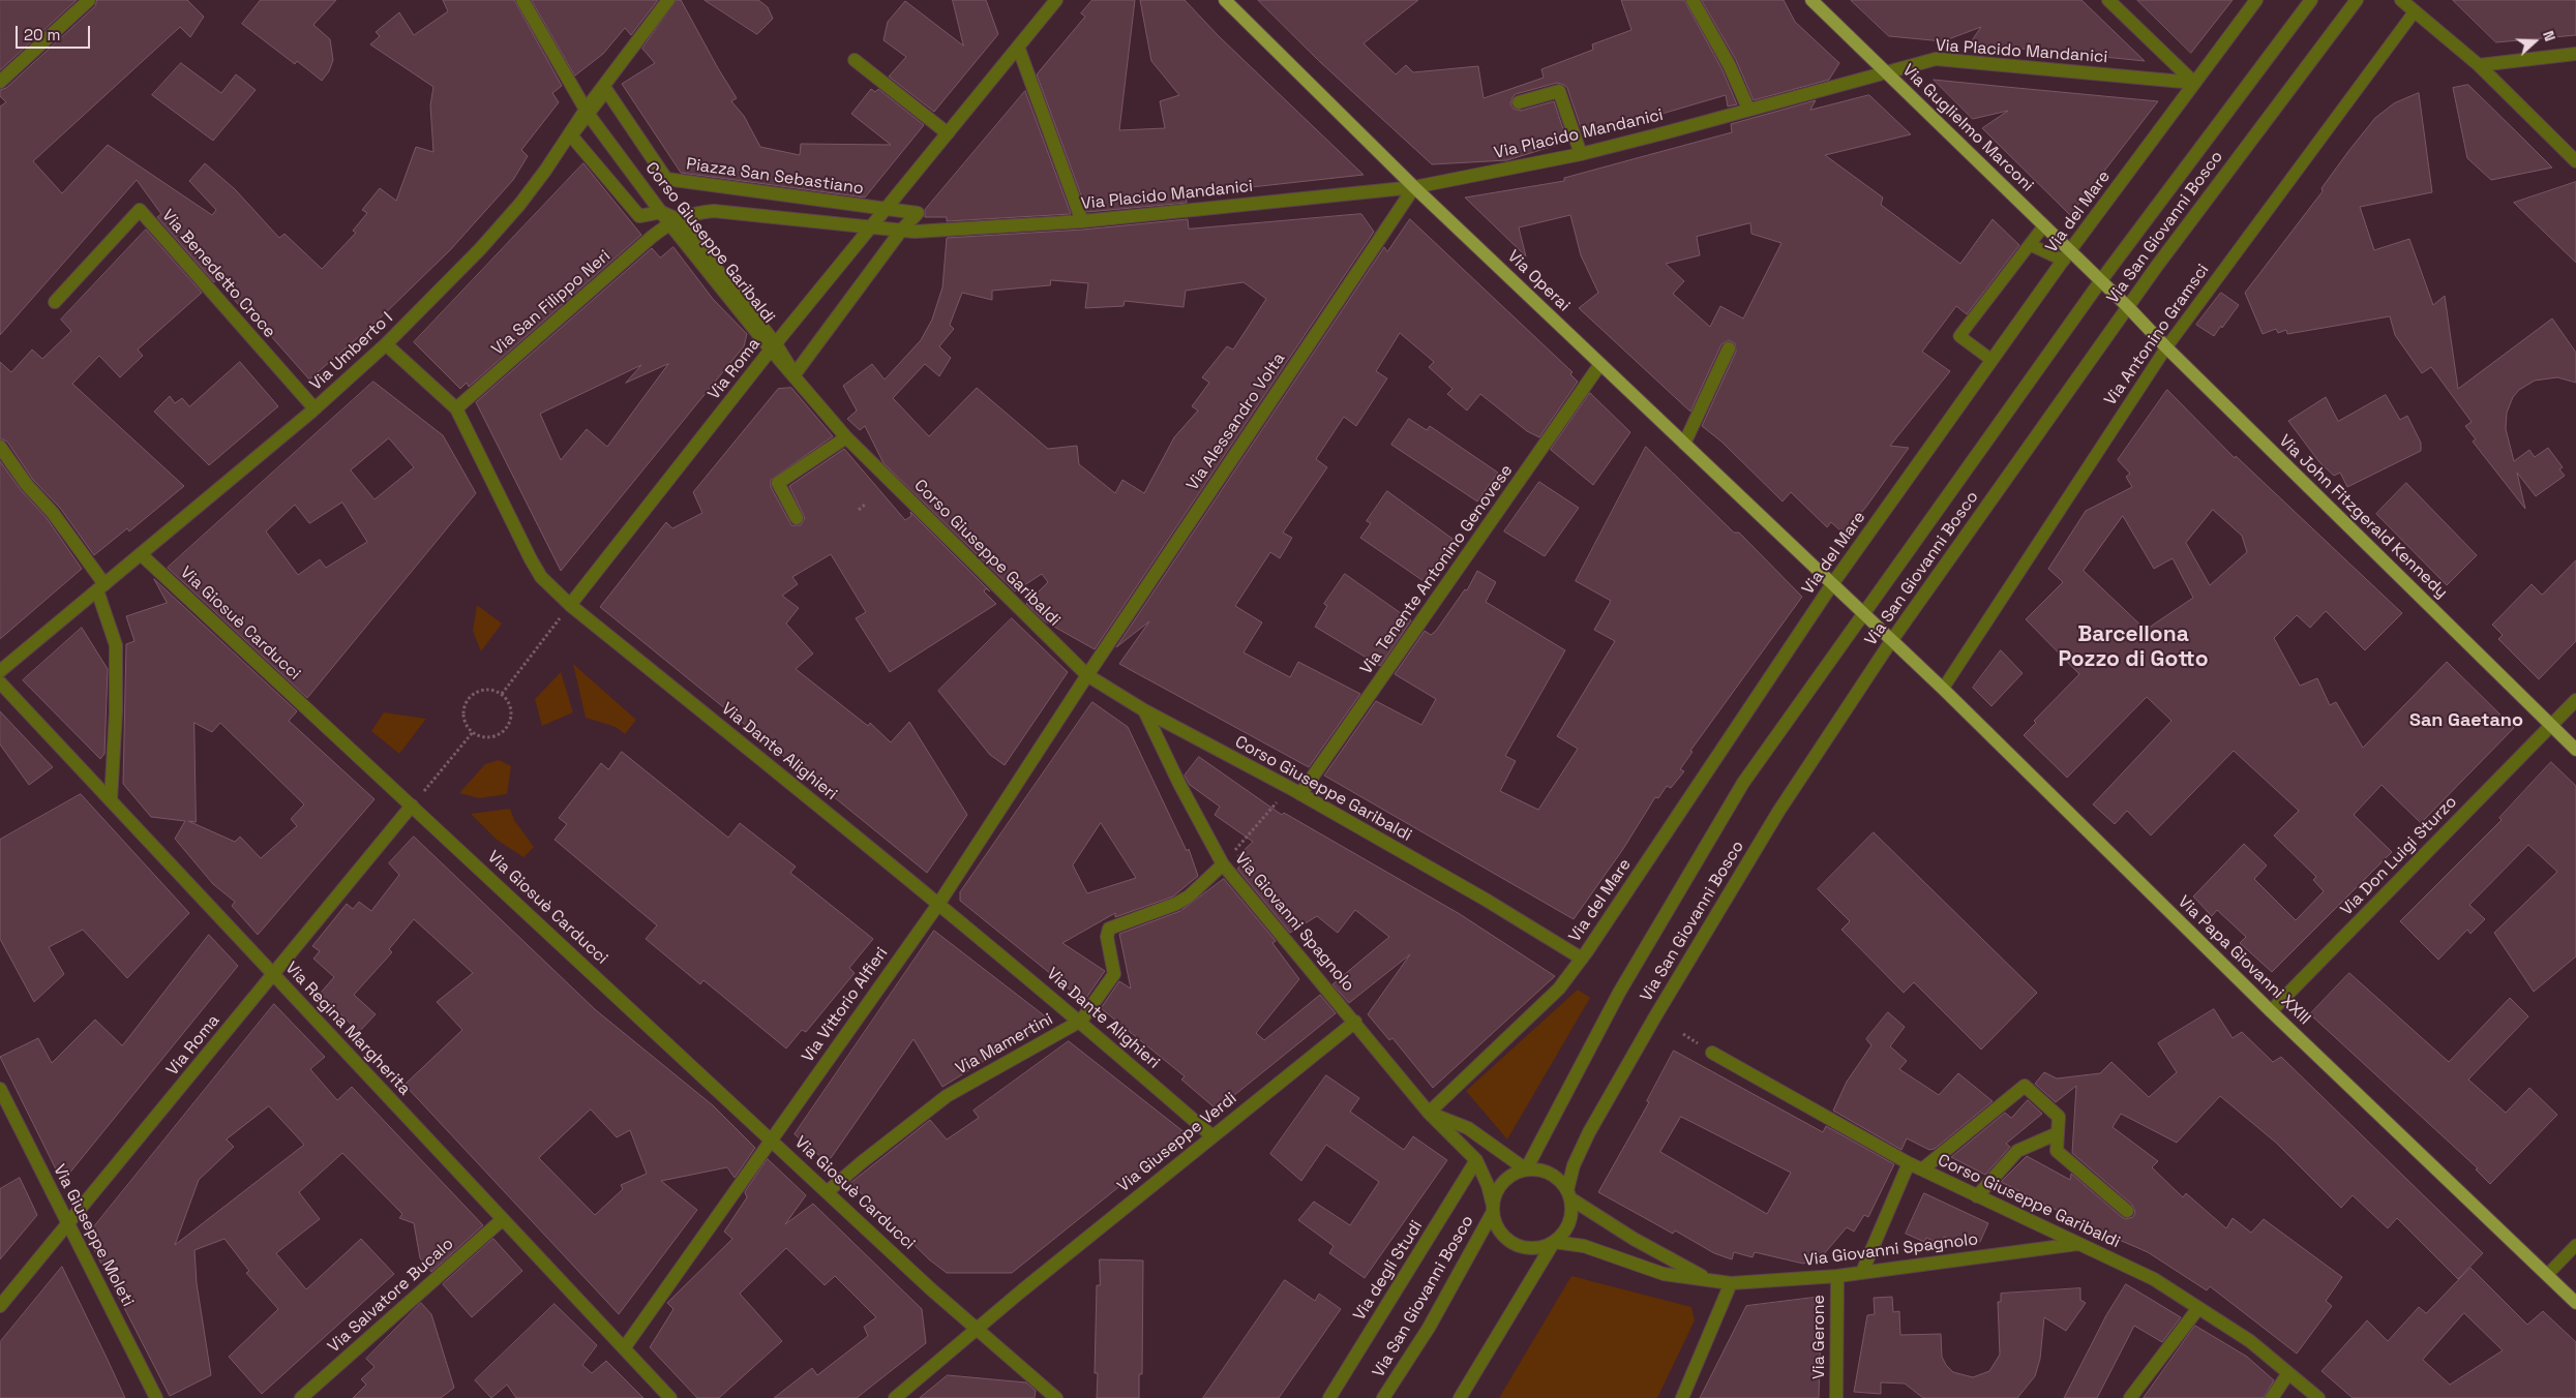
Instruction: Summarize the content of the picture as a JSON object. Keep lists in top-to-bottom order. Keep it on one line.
{"streets":{"main road":["Via Guglielmo Marconi","Via Operai","Via John Fitzgerald Kennedy","Via Papa Giovanni XXIII"],"street":["Via Placido Mandanici","Piazza San Sebastiano","Via del Mare","Via San Giovanni Bosco","Corso Giuseppe Garibaldi","Via Benedetto Croce","Via San Filippo Neri","Via Umberto I","Via Roma","Via Alessandro Volta","Via Tenente Antonino Genovese","Via Giosuè Carducci","Via Dante Alighieri","Via Don Luigi Sturzo","Via Giovanni Spagnolo","Via Vittorio Alfieri","Via Regina Margherita","Via Mamertini","Via Giuseppe Verdi","Via Giuseppe Moleti","Via degli Studi","Via Salvatore Bucalo","Via Gerone"],"lane":["Via Antonino Gramsci"]},"crossings":[["Via Placido Mandanici","Via Guglielmo Marconi"],["Via Placido Mandanici","Piazza San Sebastiano"],["Via Placido Mandanici","Via del Mare"],["Via Placido Mandanici","Via Operai"],["Via Placido Mandanici","Via Alessandro Volta"],["Via Guglielmo Marconi","Via del Mare"],["Via Guglielmo Marconi","Via San Giovanni Bosco"],["Via Guglielmo Marconi","Via John Fitzgerald Kennedy"],["Piazza San Sebastiano","Corso Giuseppe Garibaldi"],["Piazza San Sebastiano","Via Umberto I"],["Piazza San Sebastiano","Via Roma"],["Via del Mare","Corso Giuseppe Garibaldi"],["Via del Mare","Via Operai"],["Via del Mare","Via Giovanni Spagnolo"],["Via San Giovanni Bosco","Via Operai"],["Via San Giovanni Bosco","Via John Fitzgerald Kennedy"],["Via San Giovanni Bosco","Via Giovanni Spagnolo"],["Via San Giovanni Bosco","Via Papa Giovanni XXIII"],["Corso Giuseppe Garibaldi","Via San Filippo Neri"],["Corso Giuseppe Garibaldi","Via Umberto I"],["Corso Giuseppe Garibaldi","Via Roma"],["Corso Giuseppe Garibaldi","Via Alessandro Volta"],["Corso Giuseppe Garibaldi","Via Tenente Antonino Genovese"],["Corso Giuseppe Garibaldi","Via Giovanni Spagnolo"],["Corso Giuseppe Garibaldi","Via Vittorio Alfieri"],["Via Benedetto Croce","Via Umberto I"],["Via Operai","Via Alessandro Volta"],["Via Operai","Via Tenente Antonino Genovese"],["Via Operai","Via Papa Giovanni XXIII"],["Via San Filippo Neri","Via Dante Alighieri"],["Via Antonino Gramsci","Via John Fitzgerald Kennedy"],["Via Antonino Gramsci","Via Papa Giovanni XXIII"],["Via Umberto I","Via Giosuè Carducci"],["Via Umberto I","Via Dante Alighieri"],["Via Roma","Via Giosuè Carducci"],["Via Roma","Via Dante Alighieri"],["Via Roma","Via Regina Margherita"],["Via Roma","Via Giuseppe Moleti"],["Via Alessandro Volta","Via Vittorio Alfieri"],["Via John Fitzgerald Kennedy","Via Don Luigi Sturzo"],["Via Giosuè Carducci","Via Vittorio Alfieri"],["Via Giosuè Carducci","Via Mamertini"],["Via Giosuè Carducci","Via Giuseppe Verdi"],["Via Dante Alighieri","Via Vittorio Alfieri"],["Via Dante Alighieri","Via Mamertini"],["Via Dante Alighieri","Via Giuseppe Verdi"],["Via Don Luigi Sturzo","Via Papa Giovanni XXIII"],["Via Giovanni Spagnolo","Via Mamertini"],["Via Giovanni Spagnolo","Via Giuseppe Verdi"],["Via Giovanni Spagnolo","Via degli Studi"],["Via Giovanni Spagnolo","Via Gerone"],["Via Vittorio Alfieri","Via Regina Margherita"],["Via Regina Margherita","Via Salvatore Bucalo"]],"districts":["Barcellona Pozzo di Gotto","San Gaetano"],"scale_bar":"20 m","north":"right"}
